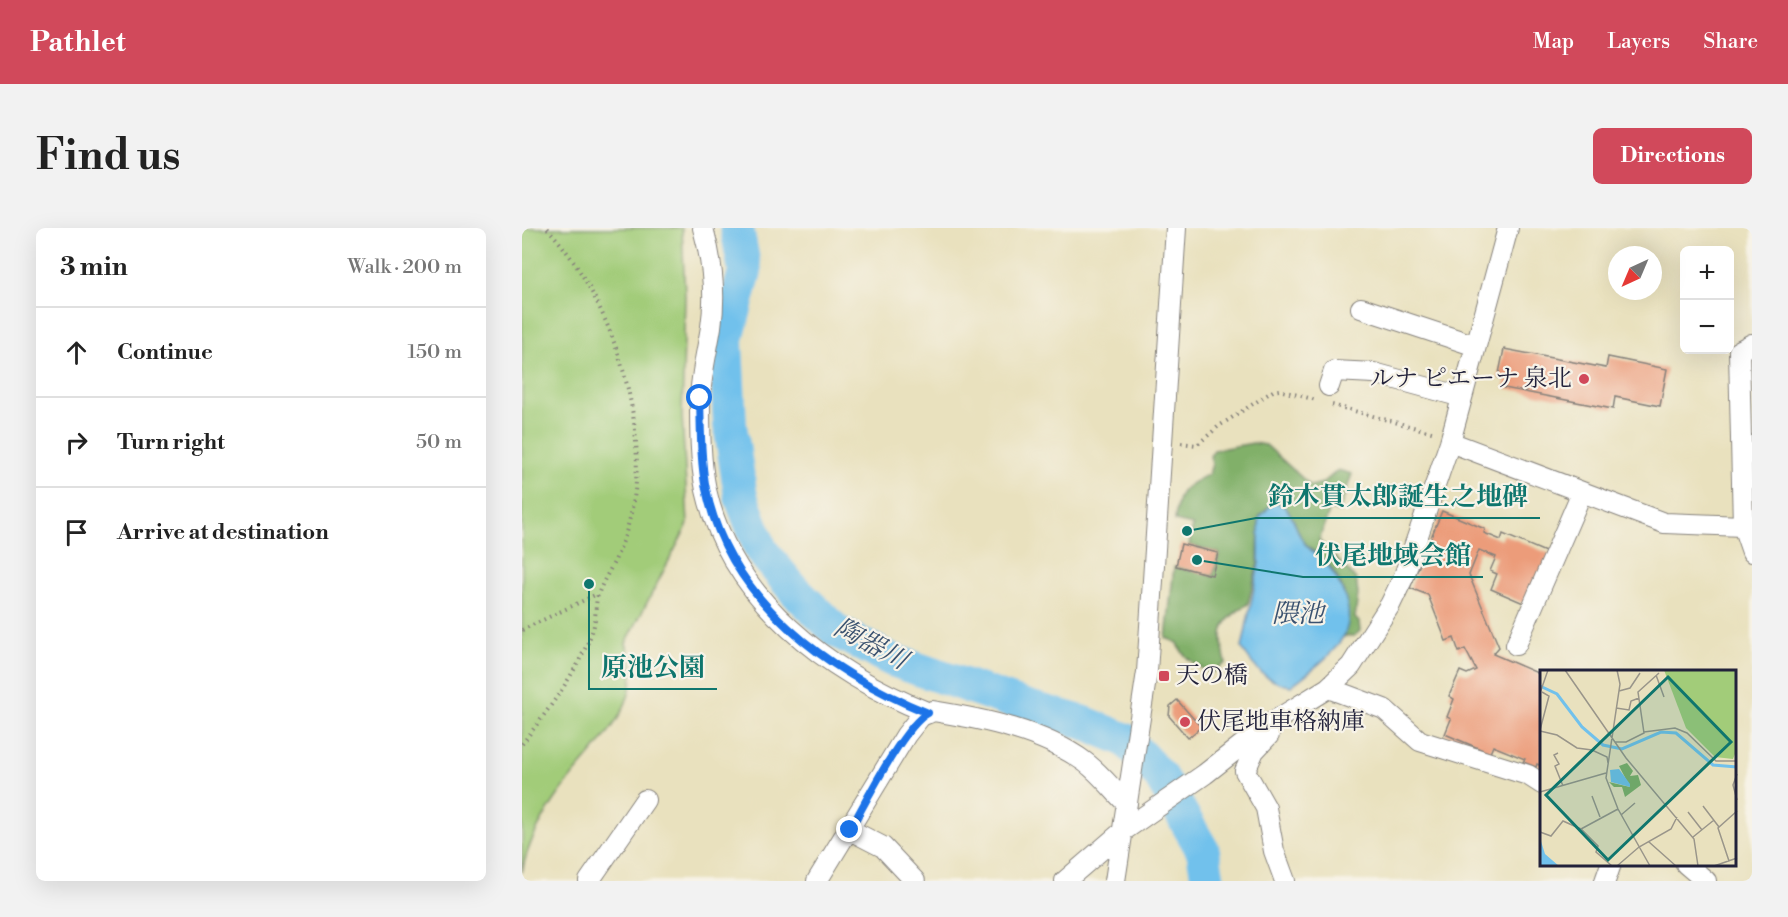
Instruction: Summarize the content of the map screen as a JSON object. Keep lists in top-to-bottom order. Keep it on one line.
{"water":["隈池","陶器川"],"places":{"other":["ルナ ピエーナ 泉北","鈴木貫太郎誕生之地碑","伏尾地域会館","原池公園","伏尾地車格納庫"],"transit":["天の橋"]},"north":"bottom left","page":{"header":"Pathlet","nav":["Map","Layers","Share"],"buttons":"Directions","title":"Find us","heading":["3 min","Walk · 200 m"],"map_buttons":["+","−"],"list":[["Continue","150 m"],["Turn right","50 m"],"Arrive at destination"]}}
